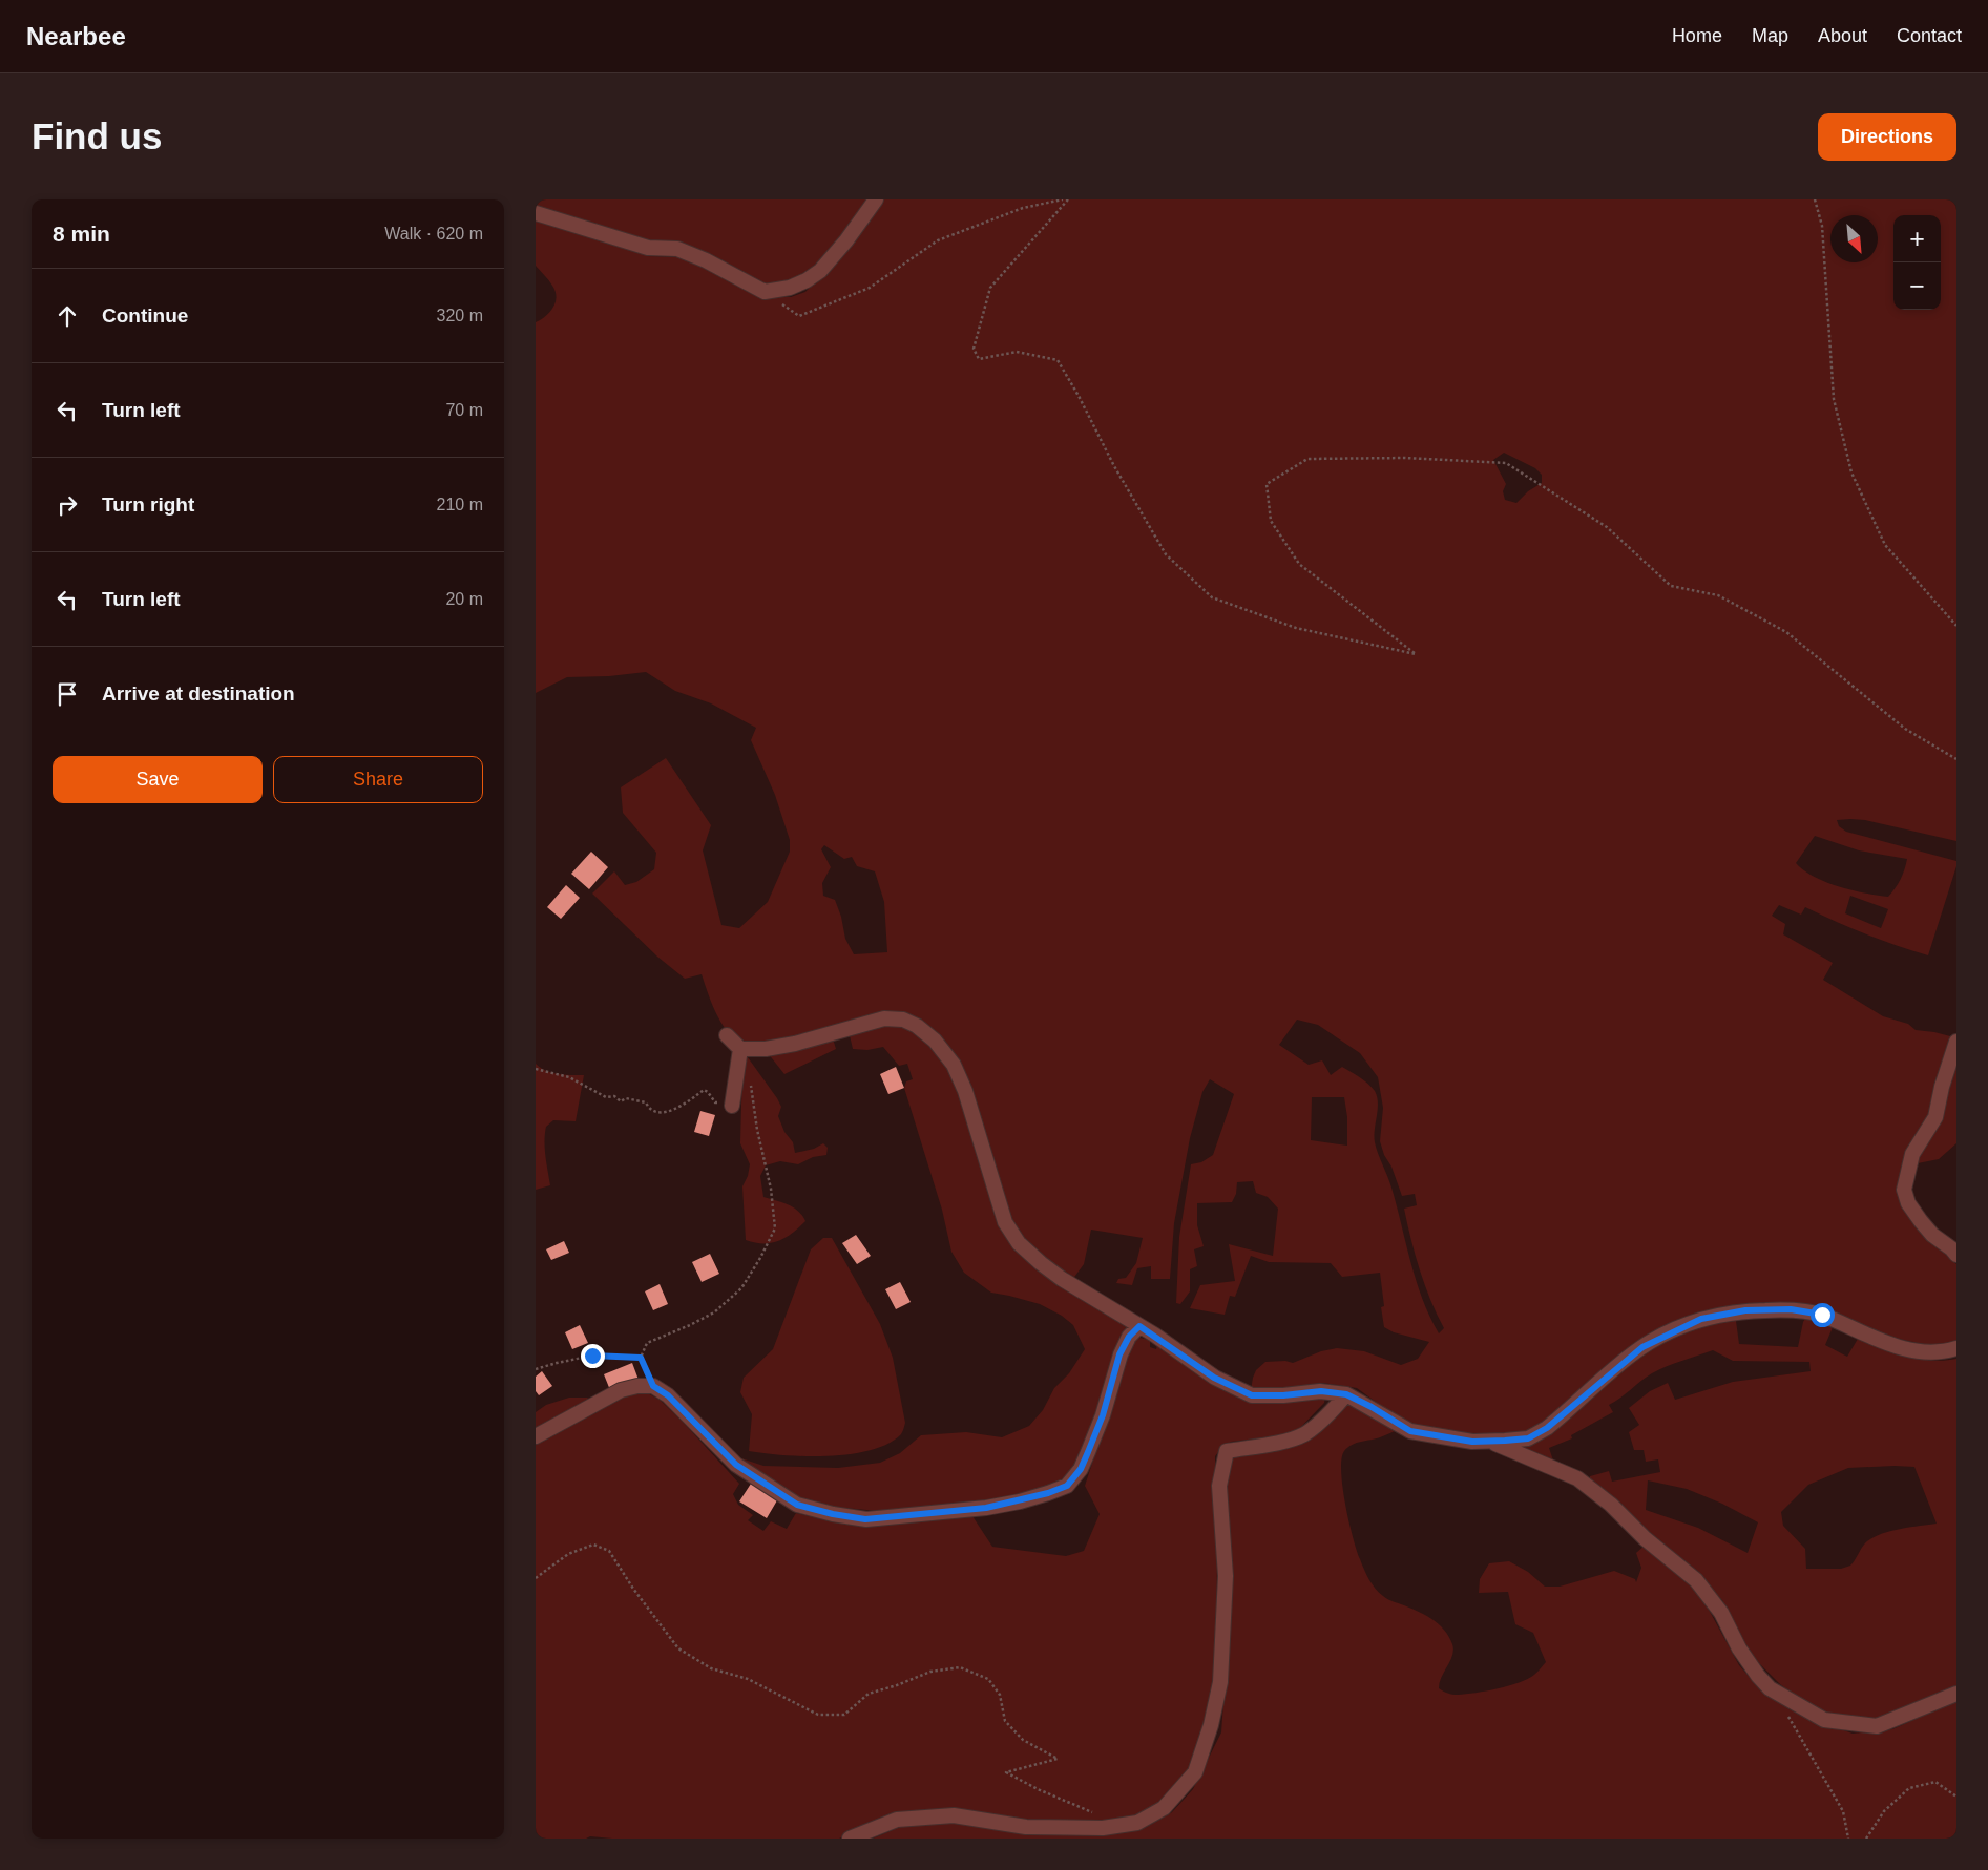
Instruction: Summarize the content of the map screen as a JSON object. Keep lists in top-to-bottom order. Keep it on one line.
{"north":"bottom right","page":{"header":"Nearbee","nav":["Home","Map","About","Contact"],"buttons":["Directions",["Save","Share"]],"title":"Find us","heading":["8 min","Walk · 620 m"],"map_buttons":["+","−"],"list":[["Continue","320 m"],["Turn left","70 m"],["Turn right","210 m"],["Turn left","20 m"],"Arrive at destination"]}}
